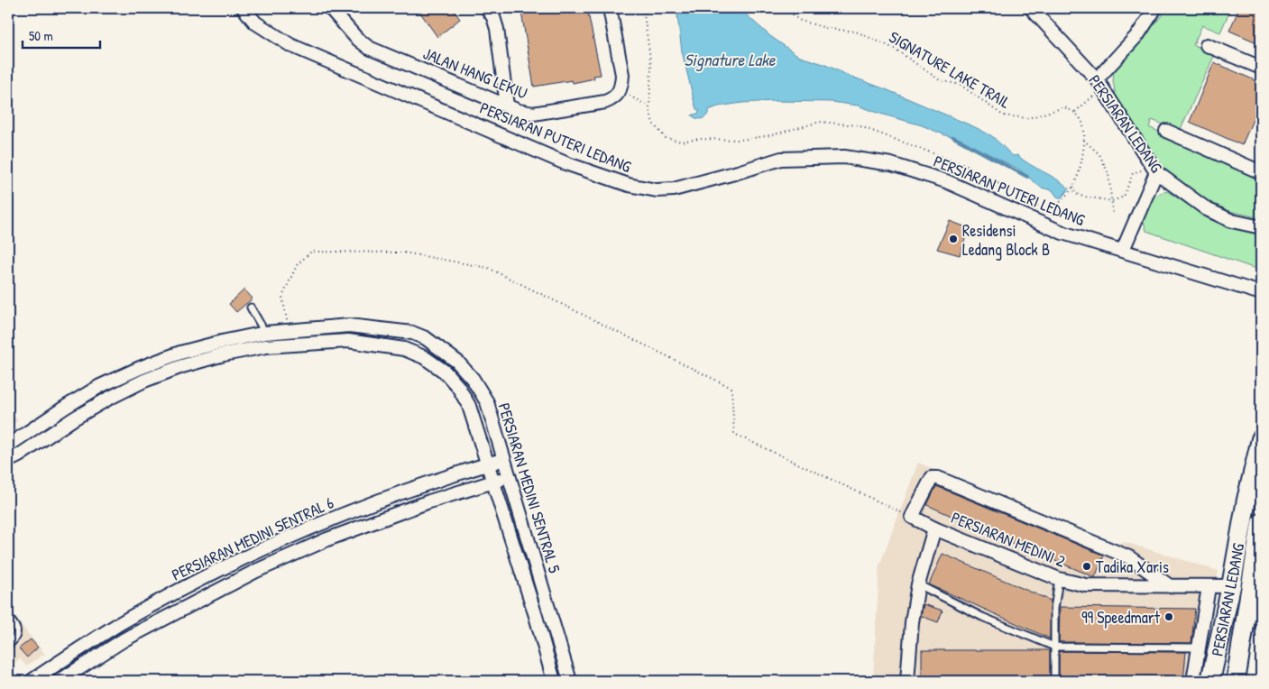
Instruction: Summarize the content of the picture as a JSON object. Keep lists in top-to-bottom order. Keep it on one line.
{"streets":{"street":["JALAN HANG LEKIU","PERSIARAN LEDANG","PERSIARAN PUTERI LEDANG","PERSIARAN MEDINI SENTRAL 5","PERSIARAN MEDINI SENTRAL 6","PERSIARAN MEDINI 2"],"path":["SIGNATURE LAKE TRAIL"]},"crossings":[["PERSIARAN LEDANG","PERSIARAN MEDINI 2"],["PERSIARAN MEDINI SENTRAL 5","PERSIARAN MEDINI SENTRAL 6"]],"water":["Signature Lake"],"places":["Residensi Ledang Block B","Tadika Xaris","99 Speedmart"],"scale_bar":"50 m"}
